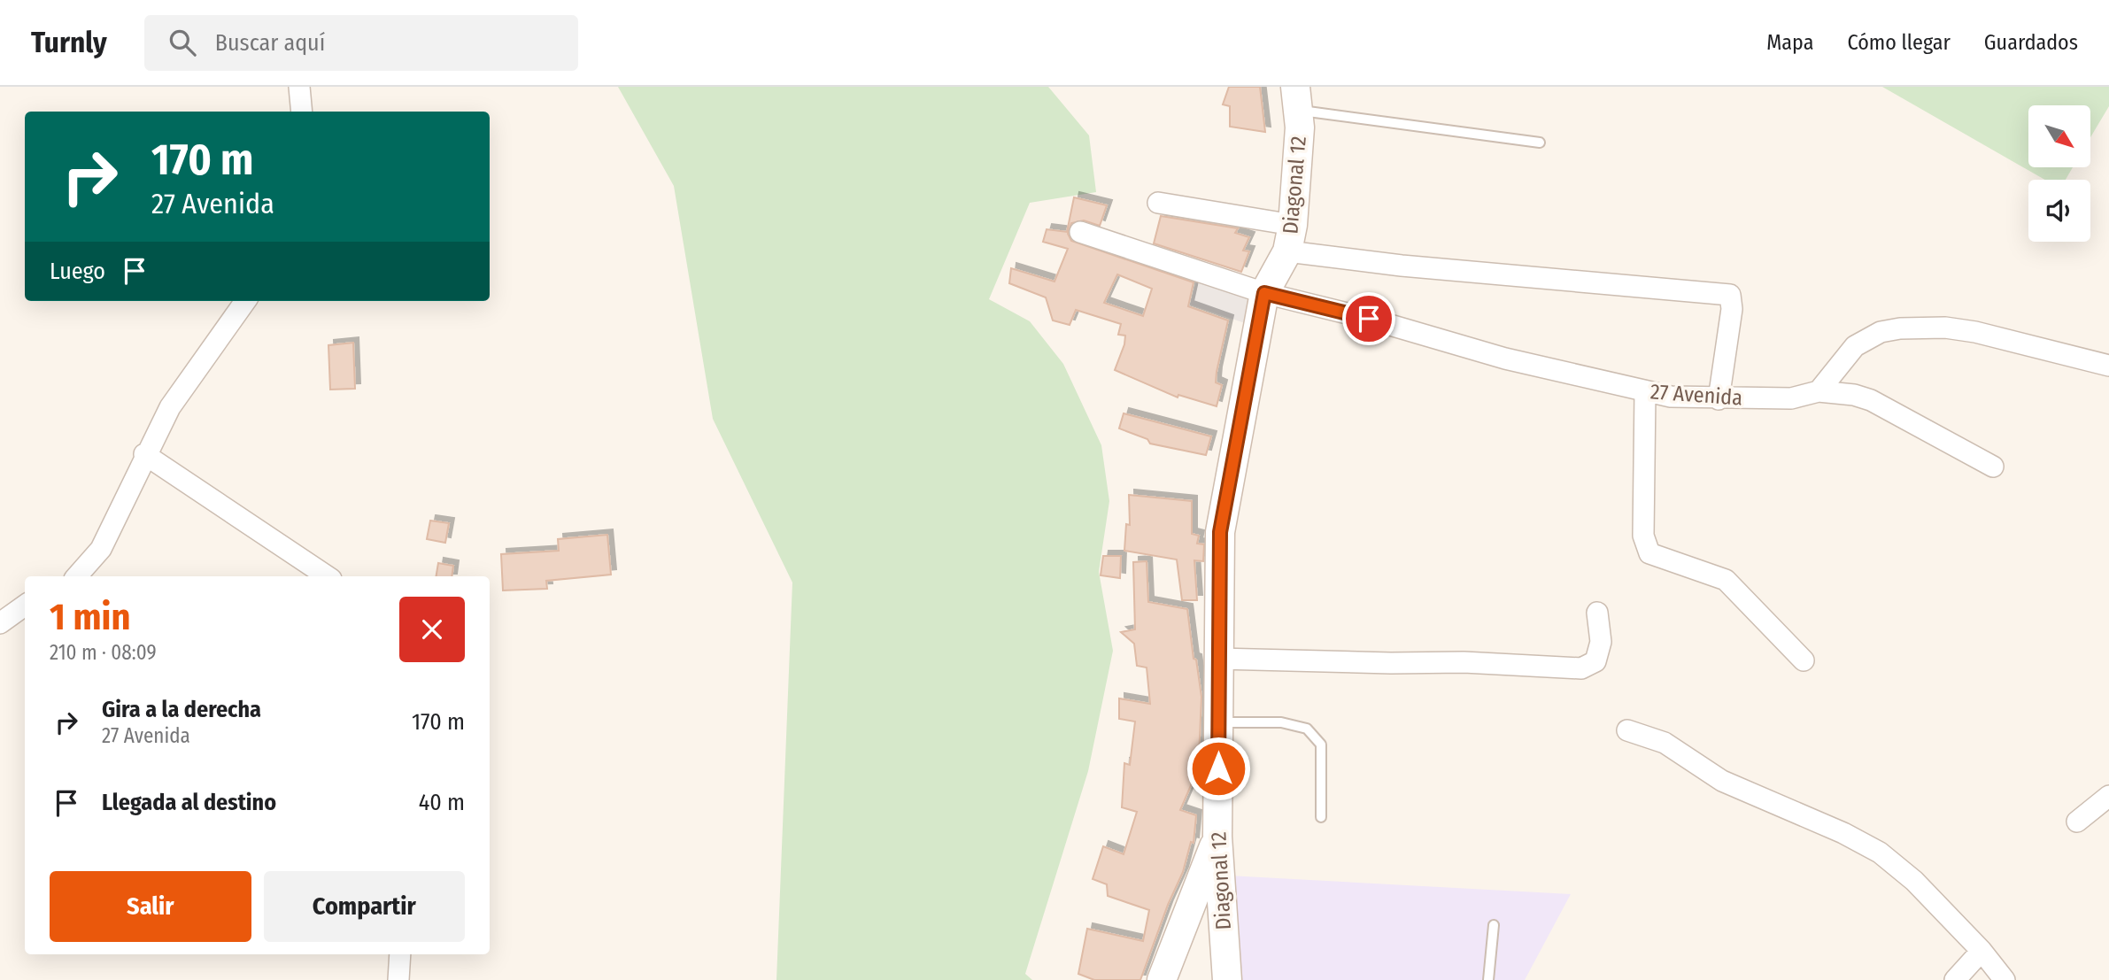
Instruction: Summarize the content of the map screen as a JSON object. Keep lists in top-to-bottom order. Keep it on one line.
{"streets":{"main road":["Diagonal 12"],"street":["27 Avenida"]},"crossings":[["Diagonal 12","27 Avenida"]],"north":"bottom right","page":{"header":"Turnly","search":"Buscar aquí","nav":["Mapa","Cómo llegar","Guardados"],"turn":["170 m","27 Avenida"],"then":"Luego","heading":["1 min","210 m · 08:09"],"list":[{"name":"Gira a la derecha","note":"27 Avenida","value":"170 m"},{"name":"Llegada al destino","value":"40 m"}],"buttons":["Salir","Compartir"]}}
